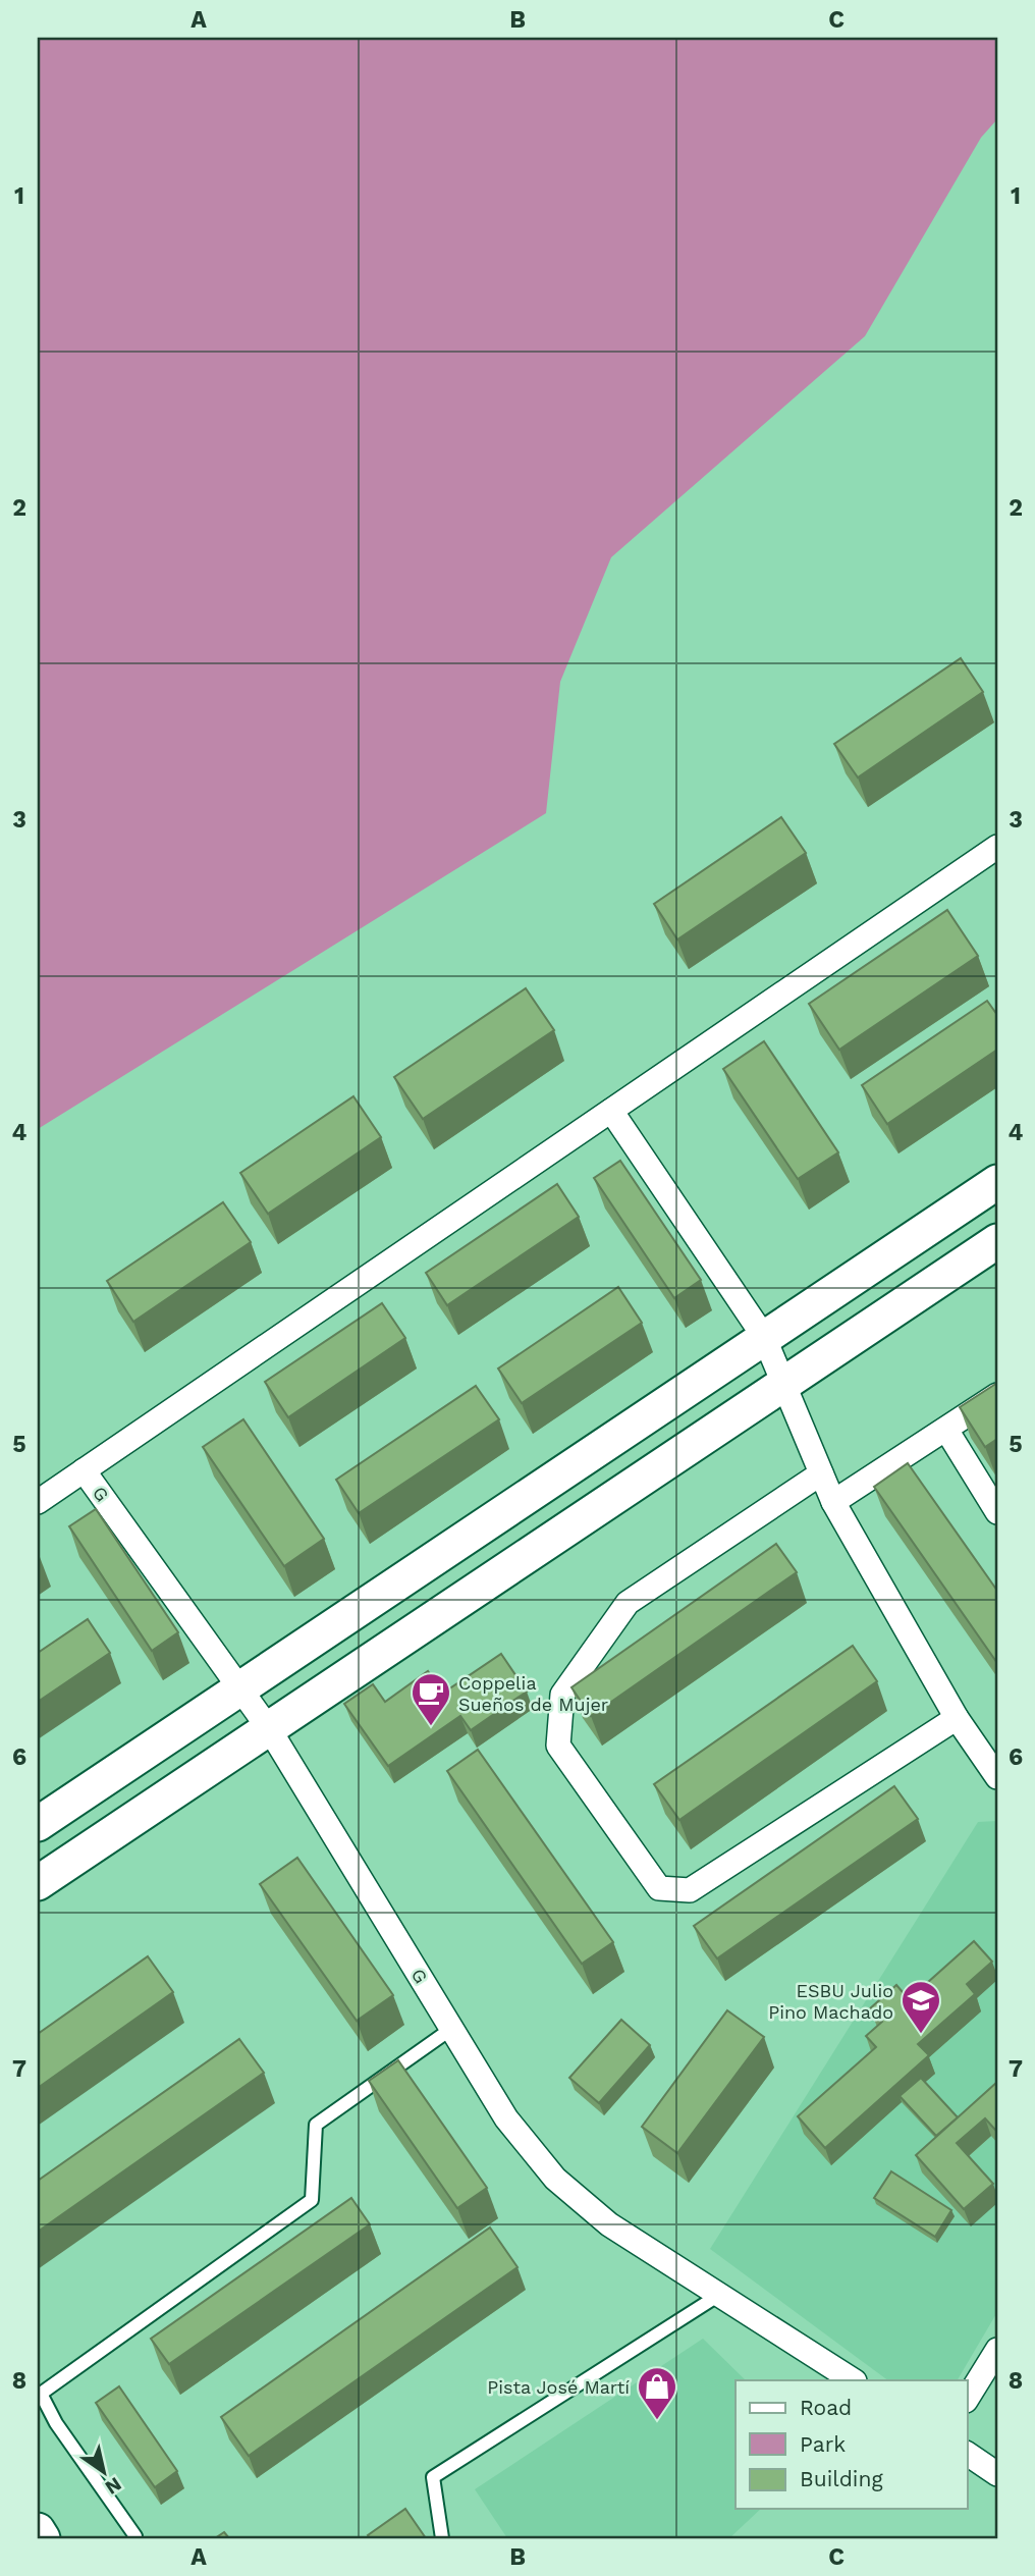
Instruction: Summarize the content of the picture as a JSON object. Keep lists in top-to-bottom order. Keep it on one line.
{"streets":{"street":["G"]},"places":{"cafe":["Coppelia Sueños de Mujer"],"school or university":["ESBU Julio Pino Machado"],"shop":["Pista José Martí"]},"legend":["Road","Park","Building"],"north":"bottom right","grid":{"columns":["A","B","C"],"rows":["1","2","3","4","5","6","7","8"]}}
